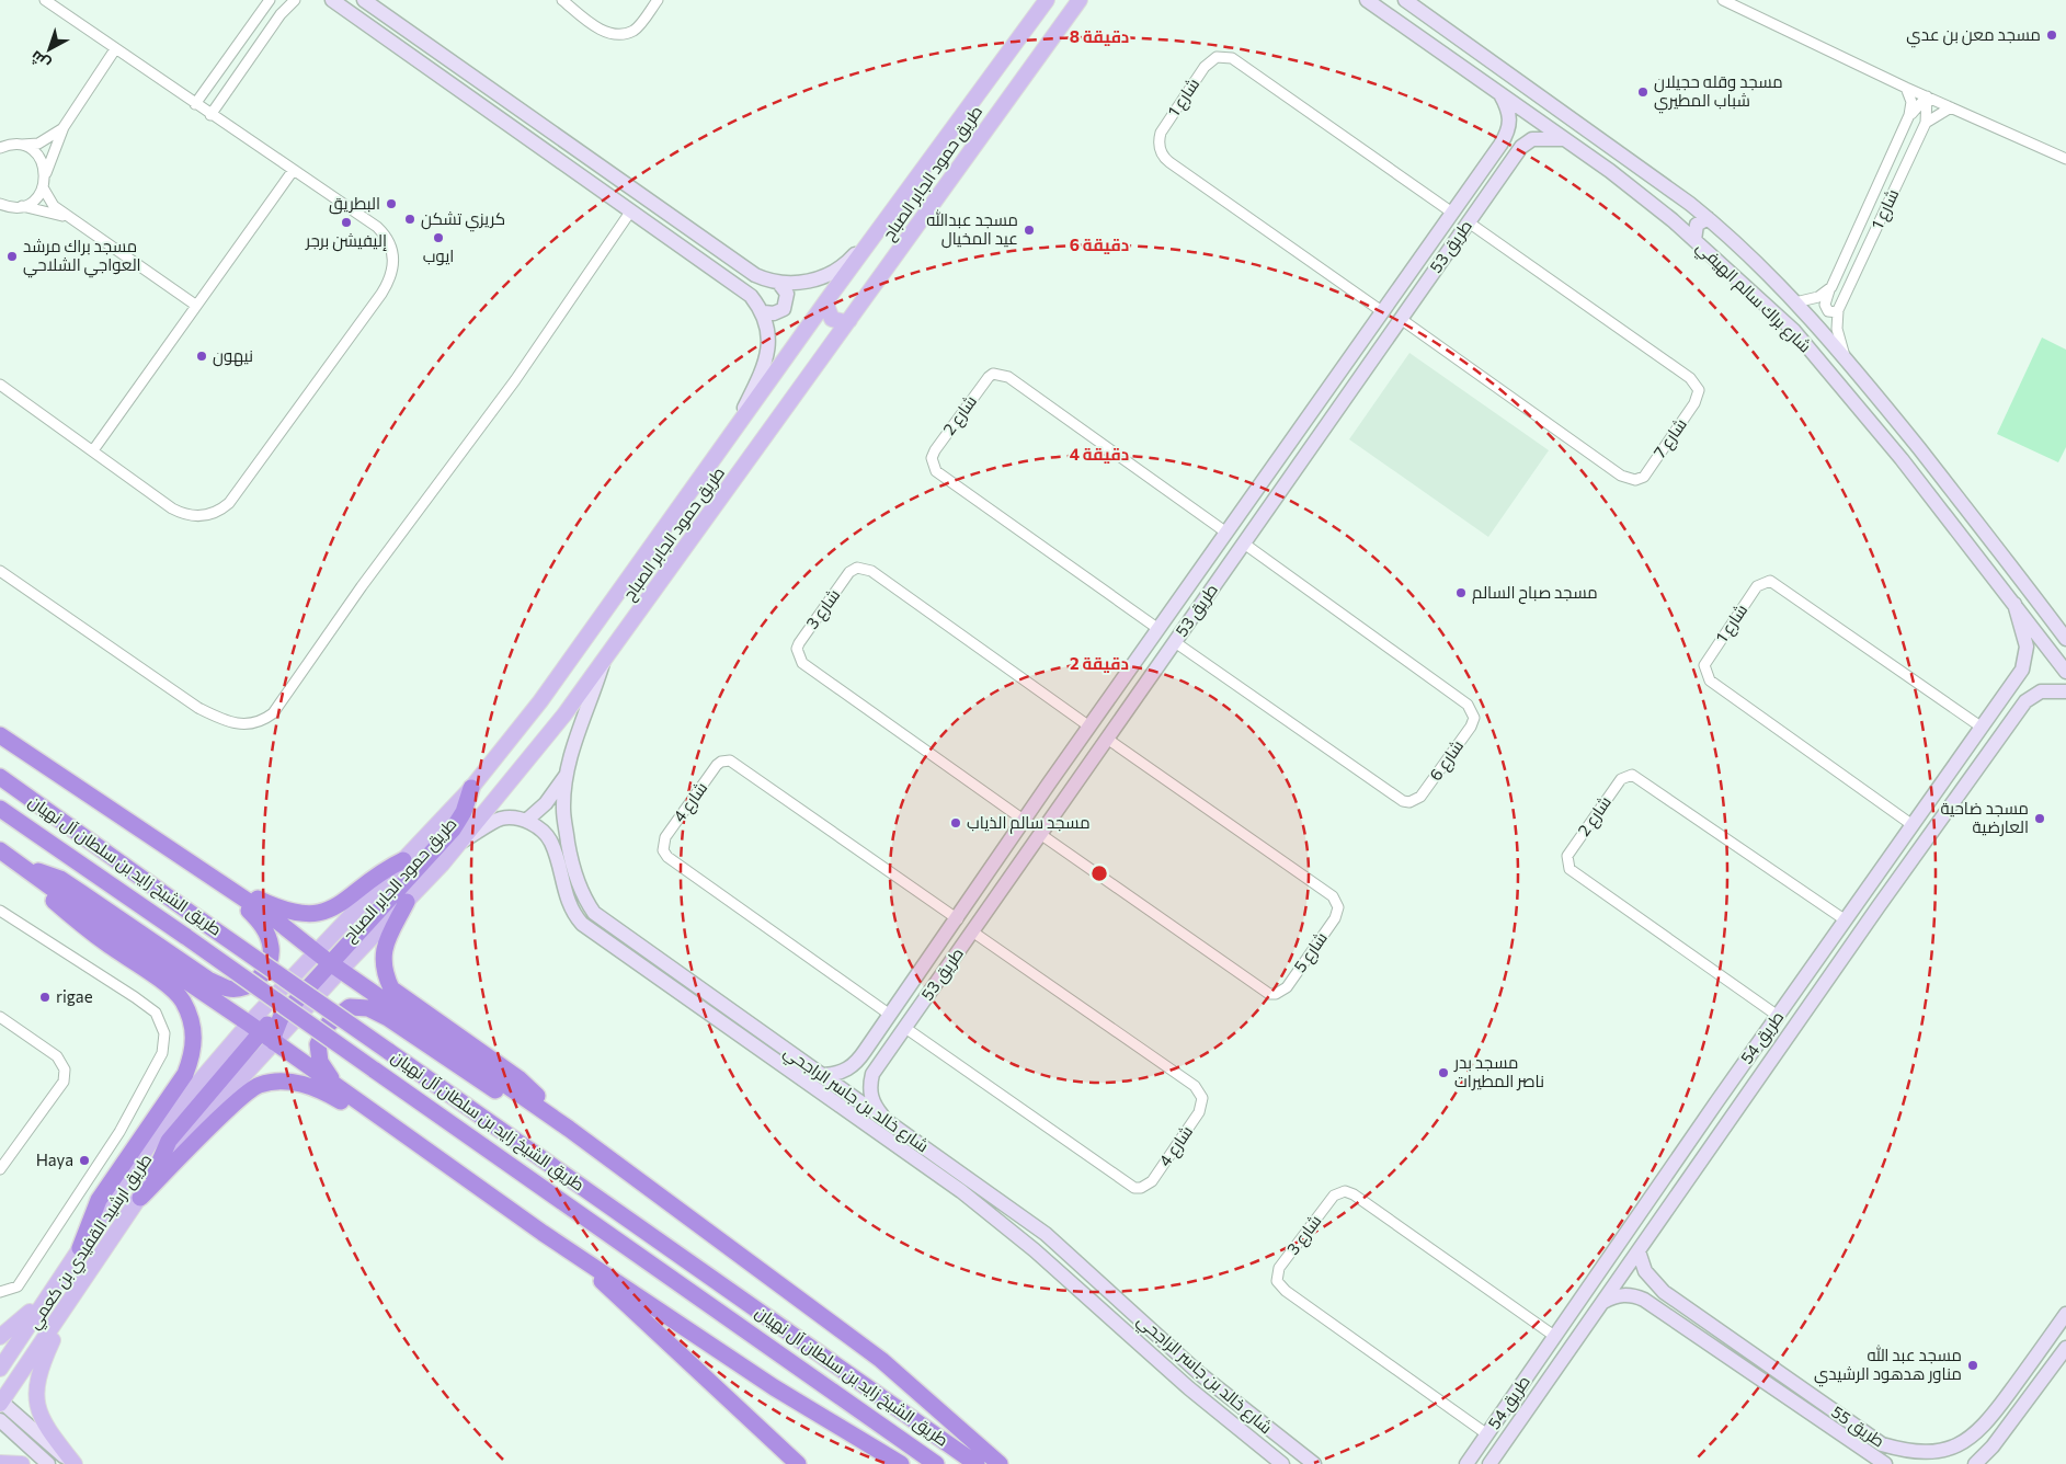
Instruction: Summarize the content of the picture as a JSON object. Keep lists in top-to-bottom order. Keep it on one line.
{"streets":{"highway":["طريق الشيخ زايد بن سلطان آل نهيان"],"main road":["طريق حمود الجابر الصباح","طريق ارشيد القفيدي بن كعمي"],"street":["شارع 1","طريق 53","شارع براك سالم الهيفي","شارع 2","شارع 7","شارع 3","شارع 6","شارع 4","شارع 5","طريق 54","شارع خالد بن جاسر الراجحي","طريق 55"]},"crossings":[["شارع 1","طريق 53"],["شارع 1","شارع براك سالم الهيفي"],["شارع 1","طريق 54"],["طريق حمود الجابر الصباح","شارع خالد بن جاسر الراجحي"],["طريق حمود الجابر الصباح","طريق ارشيد القفيدي بن كعمي"],["طريق 53","شارع براك سالم الهيفي"],["طريق 53","شارع 2"],["طريق 53","شارع 7"],["طريق 53","شارع 3"],["طريق 53","شارع 6"],["طريق 53","شارع 4"],["طريق 53","شارع 5"],["طريق 53","شارع خالد بن جاسر الراجحي"],["شارع براك سالم الهيفي","طريق 54"],["شارع 2","طريق 54"],["شارع 3","طريق 54"],["طريق 54","طريق 55"]],"places":["مسجد معن بن عدي","مسجد وقله حجيلان شباب المطيري","البطريق","كريزي تشكن","إليفيشن برجر","مسجد عبدالله عيد المخيال","ايوب","مسجد براك مرشد العواجي الشلاحي","نيهون","مسجد صباح السالم","مسجد ضاحية العارضية","مسجد سالم الذياب","rigae","مسجد بدر ناصر المطيرات","Haya","مسجد عبد الله مناور هدهود الرشيدي"],"north":"bottom left","rings":["8 دقيقة","6 دقيقة","4 دقيقة","2 دقيقة"]}
